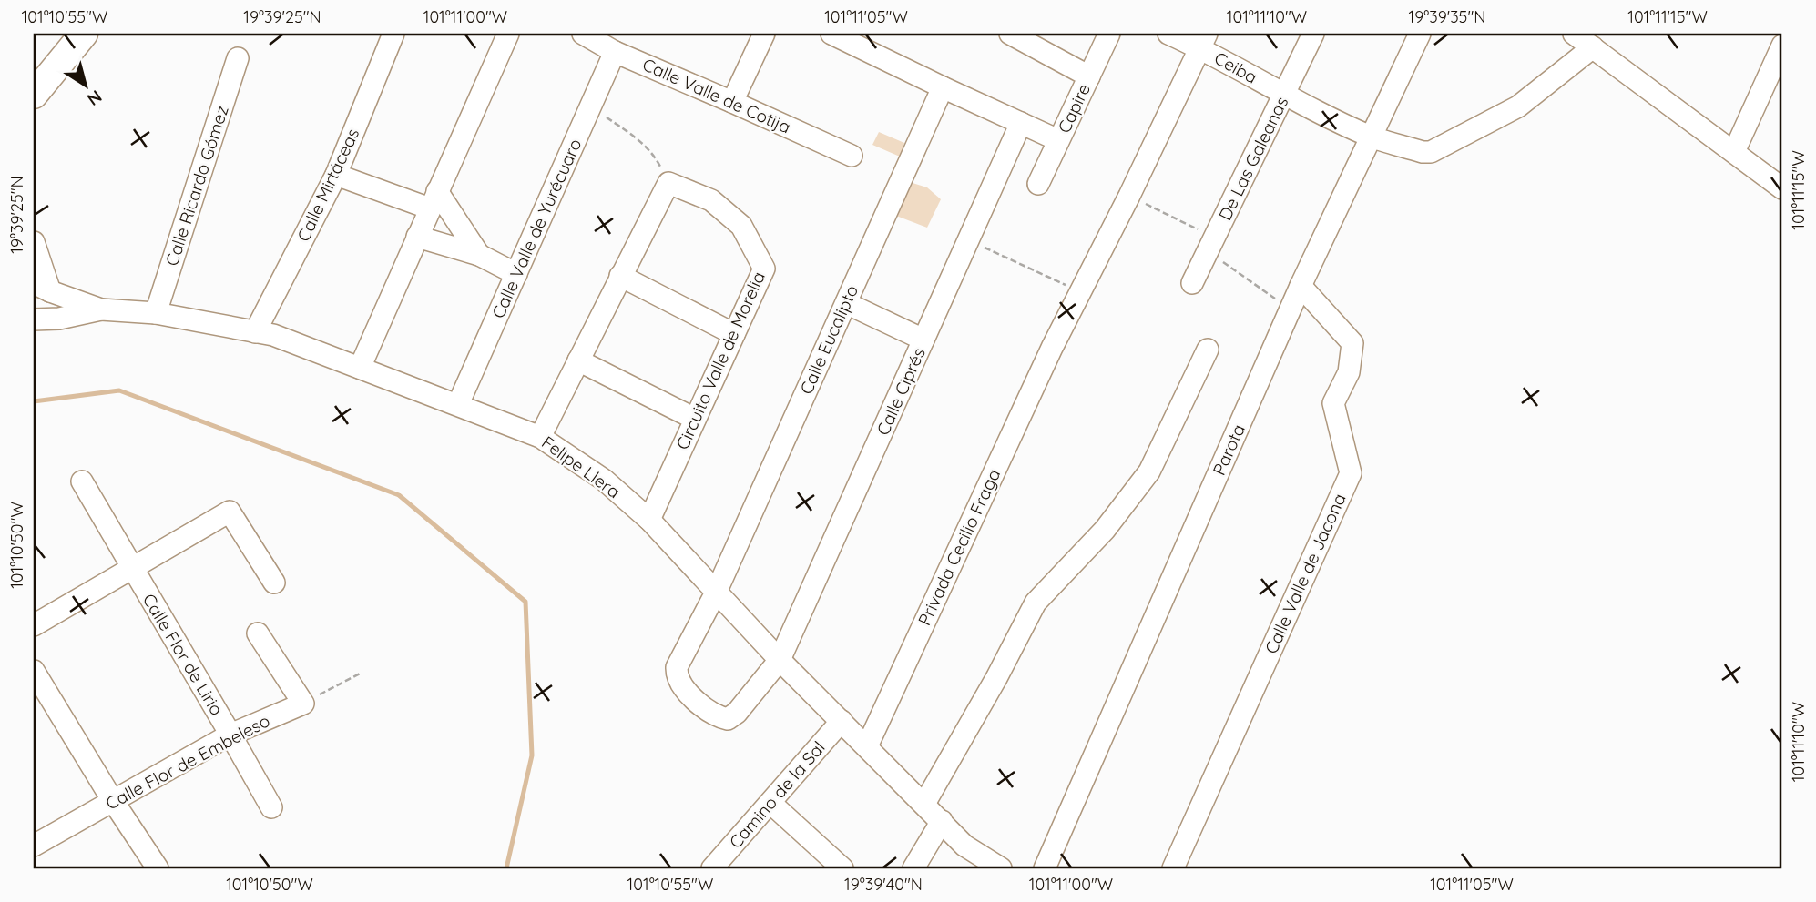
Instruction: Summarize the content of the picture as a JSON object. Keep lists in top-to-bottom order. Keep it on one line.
{"streets":{"street":["Ceiba","Calle Valle de Cotija","Capire","De Las Galeanas","Calle Mirtáceas","Calle Ricardo Gómez","Calle Valle de Yurécuaro","Calle Eucalipto","Circuito Valle de Morelia","Calle Ciprés","Parota","Felipe Llera","Privada Cecilio Fraga","Calle Valle de Jacona","Calle Flor de Lirio","Calle Flor de Embeleso","Camino de la Sal"]},"crossings":[["Ceiba","De Las Galeanas"],["Ceiba","Parota"],["Calle Valle de Cotija","Calle Valle de Yurécuaro"],["Calle Mirtáceas","Felipe Llera"],["Calle Ricardo Gómez","Felipe Llera"],["Calle Valle de Yurécuaro","Felipe Llera"],["Calle Eucalipto","Calle Ciprés"],["Calle Eucalipto","Felipe Llera"],["Circuito Valle de Morelia","Felipe Llera"],["Calle Ciprés","Felipe Llera"],["Parota","Calle Valle de Jacona"],["Felipe Llera","Privada Cecilio Fraga"],["Felipe Llera","Camino de la Sal"],["Calle Flor de Lirio","Calle Flor de Embeleso"]],"north":"bottom right","coordinates":["101°10'55\"W","19°39'25\"N","101°11'00\"W","101°11'05\"W","101°11'10\"W","19°39'35\"N","101°11'15\"W","101°10'50\"W","19°39'40\"N"]}
